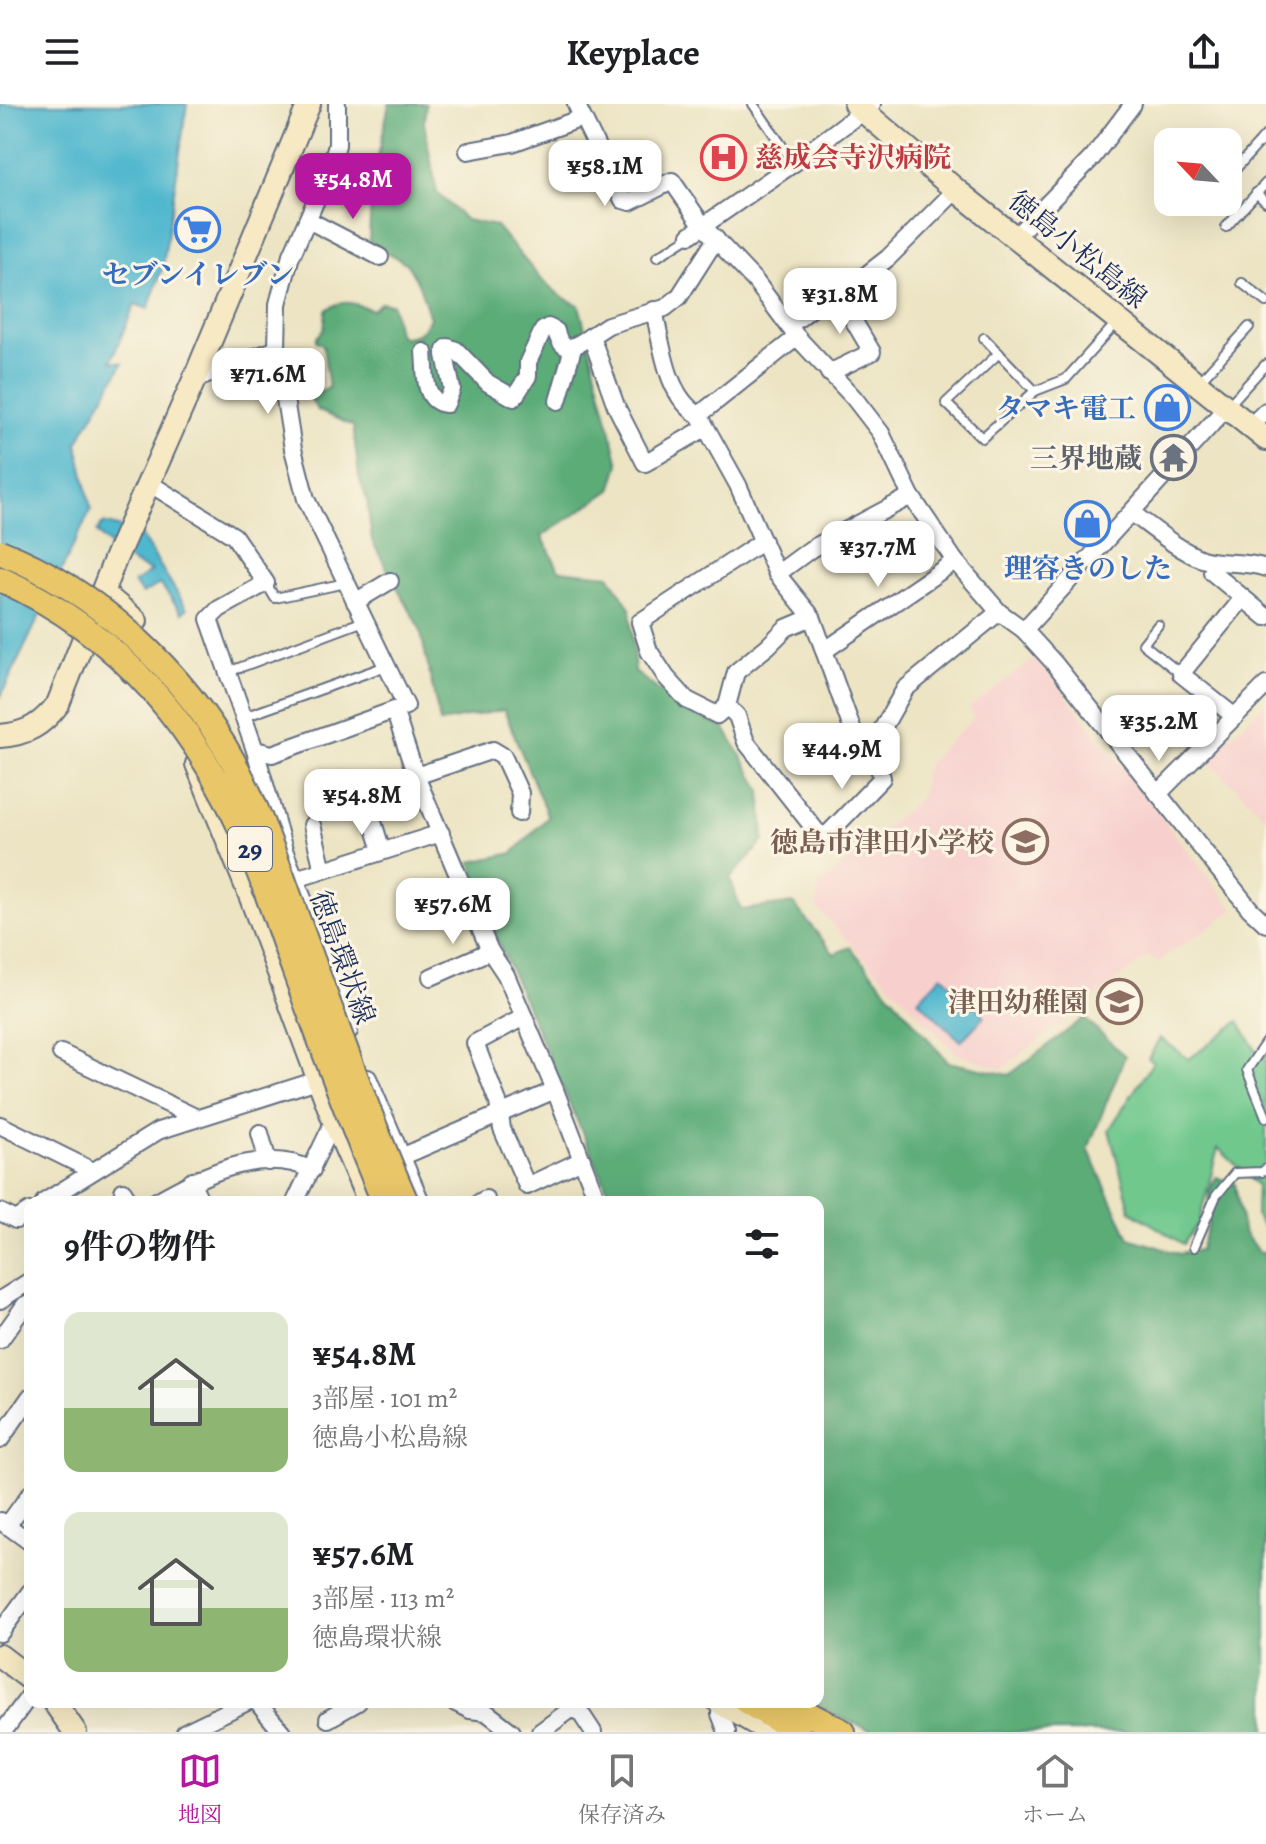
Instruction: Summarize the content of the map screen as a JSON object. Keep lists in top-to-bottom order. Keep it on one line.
{"streets":{"main road":["徳島小松島線","29","徳島環状線"]},"places":{"hospital":["慈成会寺沢病院"],"supermarket":["セブンイレブン"],"shop":["タマキ電工","理容きのした"],"temple":["三界地蔵"],"school or university":["徳島市津田小学校","津田幼稚園"]},"north":"top left","page":{"header":"Keyplace","price":["¥58.1M","¥54.8M","¥31.8M","¥71.6M","¥37.7M","¥35.2M","¥44.9M","¥54.8M","¥57.6M"],"heading":"9件の物件","list":[{"name":"¥54.8M","note":"3部屋 · 101 m² · 徳島小松島線"},{"name":"¥57.6M","note":"3部屋 · 113 m² · 徳島環状線"}],"tabs":["地図","保存済み","ホーム"]}}
